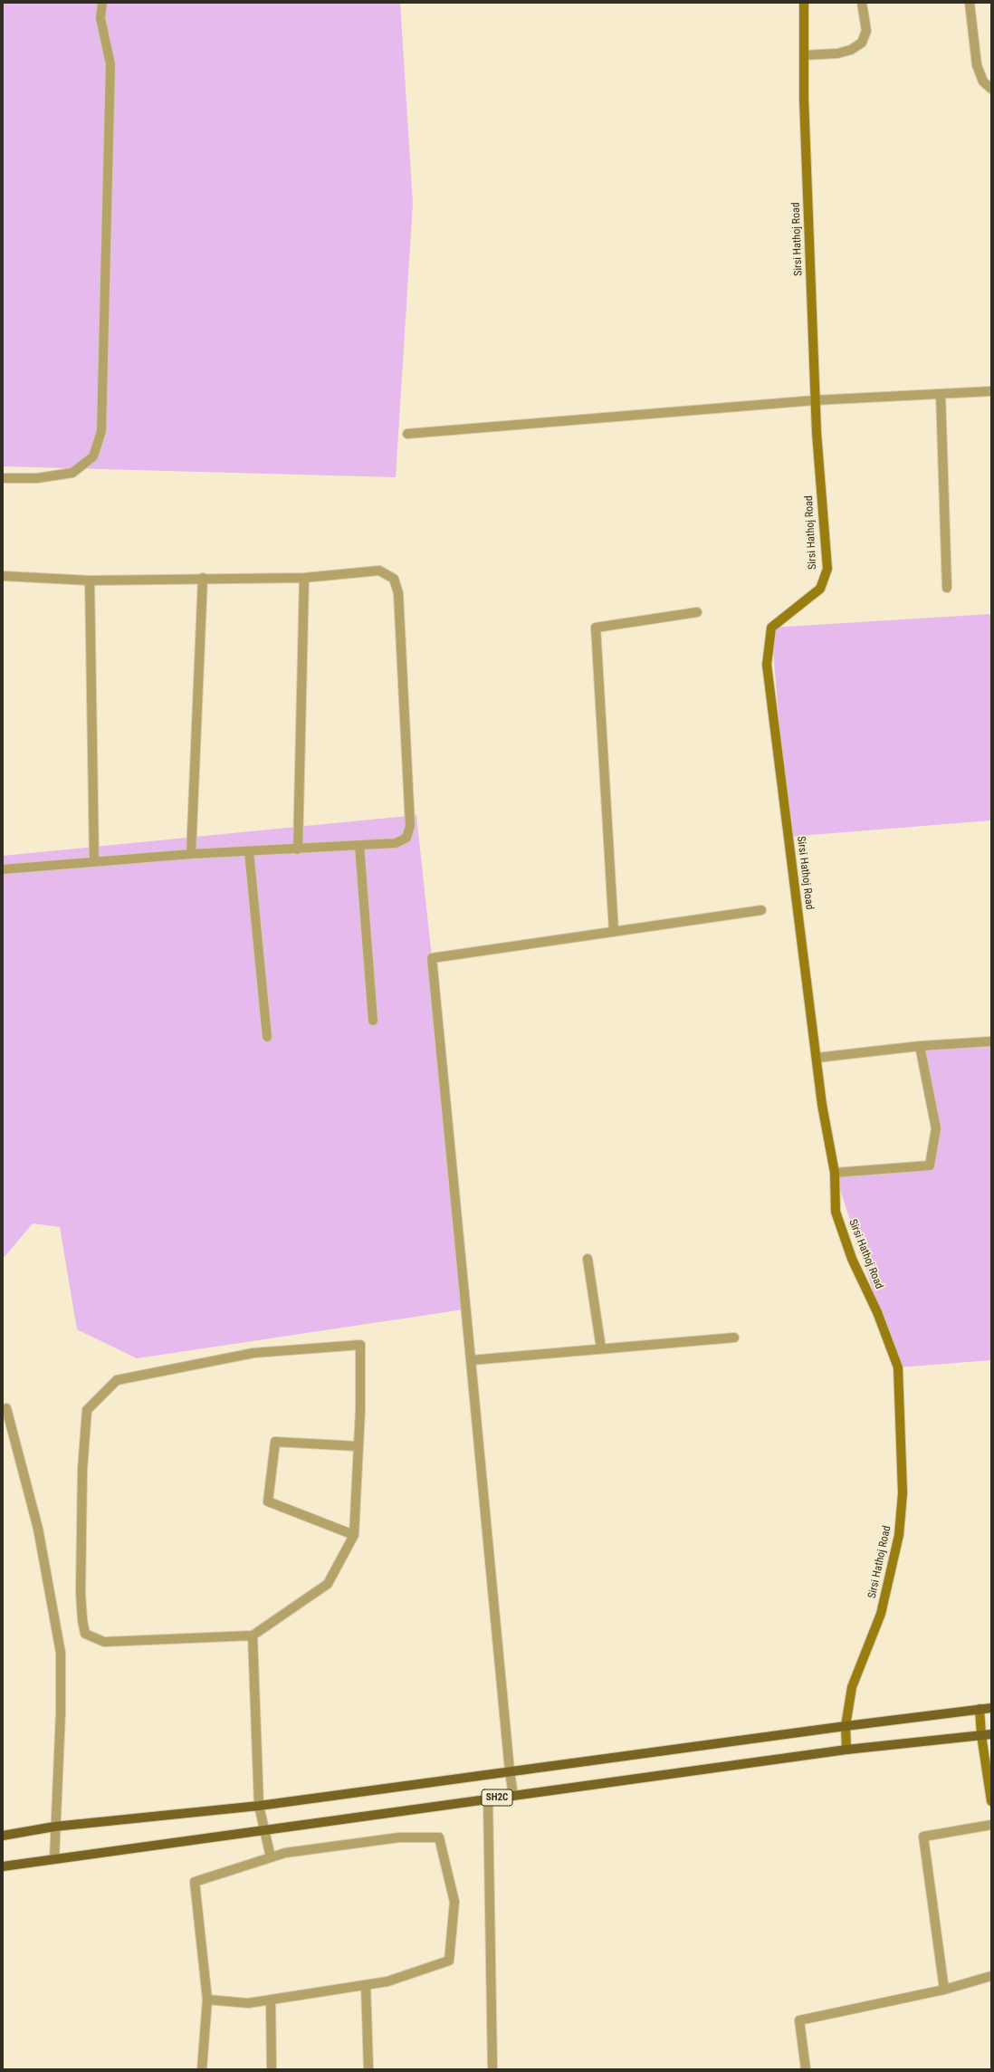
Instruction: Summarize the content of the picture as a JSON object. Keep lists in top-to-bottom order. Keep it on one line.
{"streets":{"main road":["SH2C"],"street":["Sirsi Hathoj Road"]},"crossings":[["Sirsi Hathoj Road","SH2C"]]}
